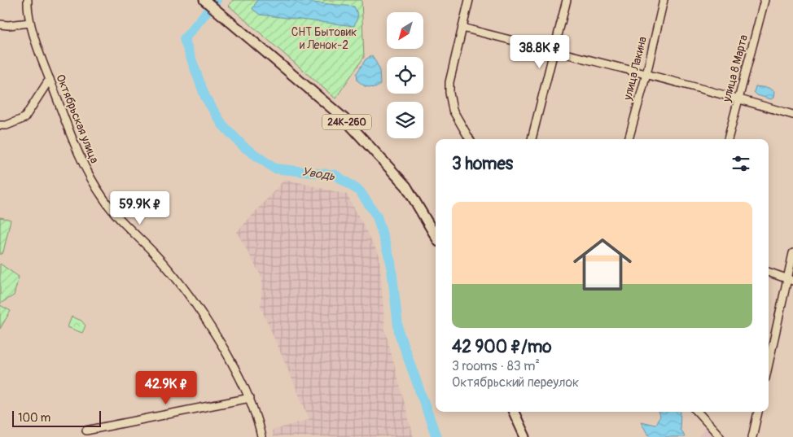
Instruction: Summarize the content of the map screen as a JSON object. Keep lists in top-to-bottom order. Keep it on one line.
{"streets":{"main road":["24К-260"],"street":["улица Лакина","улица 8 Марта","Октябрьская улица"]},"water":["Уводь"],"parks":["СНТ Бытовик и Ленок-2"],"scale_bar":"100 m","north":"bottom left","page":{"price":["38.8K ₽","59.9K ₽","42.9K ₽"],"heading":"3 homes","list":[{"name":"42 900 ₽/mo","note":"3 rooms · 83 m² · Октябрьский переулок"}],"scale":"100 m"}}
